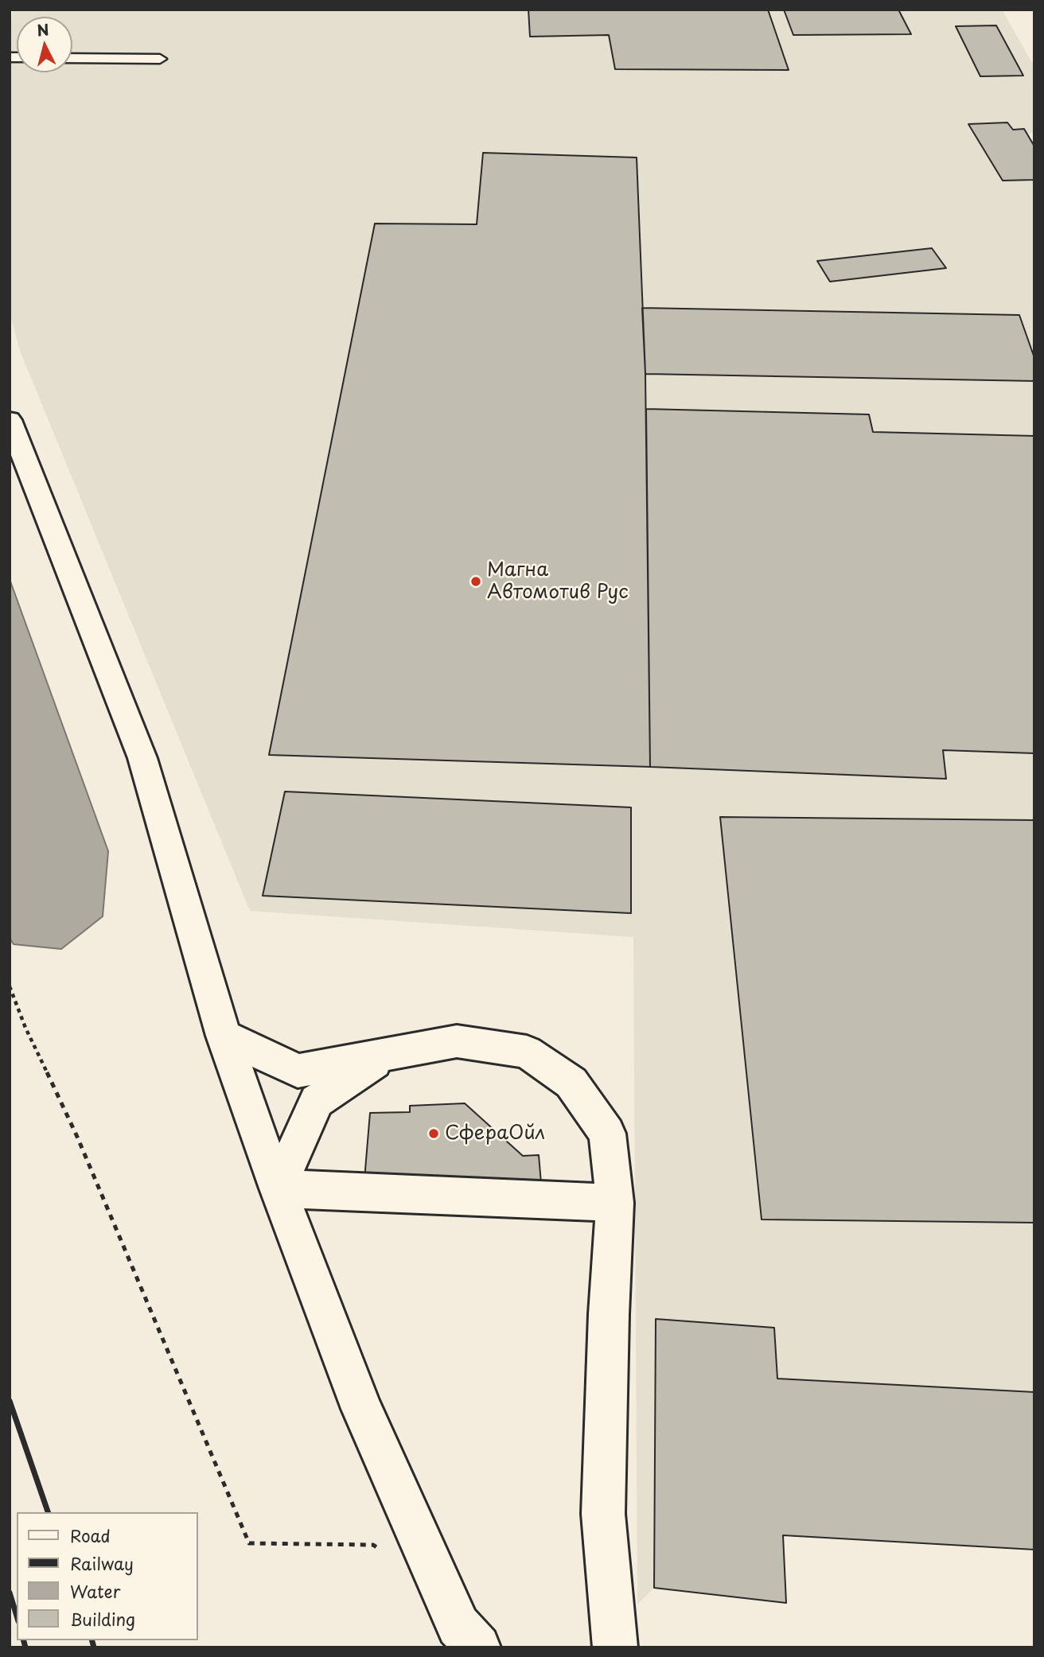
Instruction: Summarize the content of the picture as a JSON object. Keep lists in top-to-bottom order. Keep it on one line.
{"places":["Магна Автомотив Рус","СфераОйл"],"legend":["Road","Railway","Water","Building"],"north":"top"}
